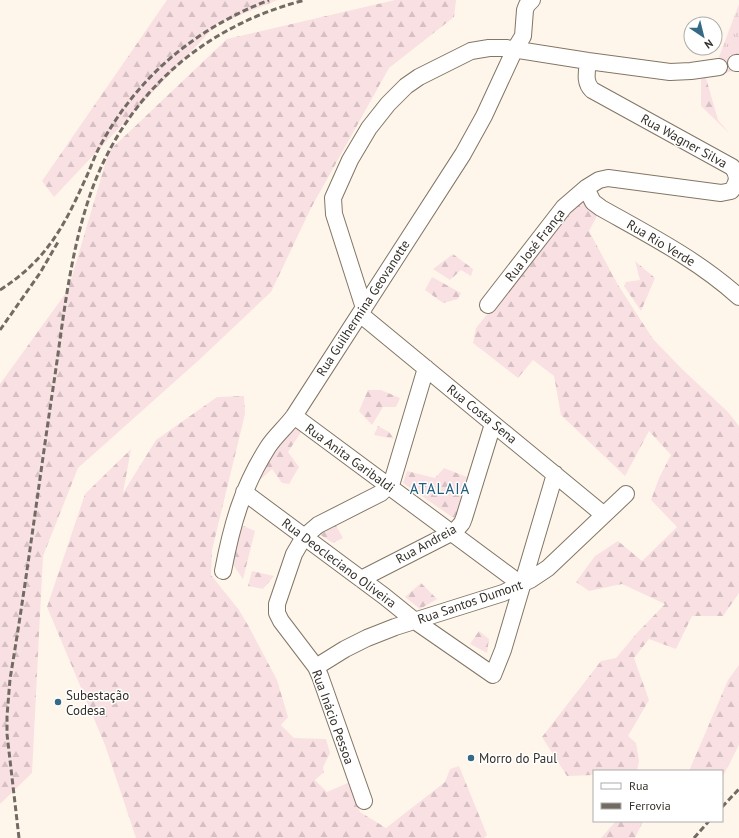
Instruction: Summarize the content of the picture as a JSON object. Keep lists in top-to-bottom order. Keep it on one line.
{"streets":{"street":["Rua Wagner Silva","Rua Rio Verde","Rua José França","Rua Guilhermina Geovanotte","Rua Costa Sena","Rua Anita Garibaldi","Rua Andreia","Rua Deocleciano Oliveira","Rua Santos Dumont","Rua Inácio Pessoa"]},"crossings":[["Rua Wagner Silva","Rua Rio Verde"],["Rua Wagner Silva","Rua José França"],["Rua Rio Verde","Rua José França"],["Rua Guilhermina Geovanotte","Rua Costa Sena"],["Rua Guilhermina Geovanotte","Rua Anita Garibaldi"],["Rua Guilhermina Geovanotte","Rua Deocleciano Oliveira"],["Rua Costa Sena","Rua Andreia"],["Rua Costa Sena","Rua Santos Dumont"],["Rua Anita Garibaldi","Rua Andreia"],["Rua Anita Garibaldi","Rua Deocleciano Oliveira"],["Rua Anita Garibaldi","Rua Santos Dumont"],["Rua Anita Garibaldi","Rua Inácio Pessoa"],["Rua Andreia","Rua Deocleciano Oliveira"],["Rua Deocleciano Oliveira","Rua Santos Dumont"],["Rua Deocleciano Oliveira","Rua Inácio Pessoa"],["Rua Santos Dumont","Rua Inácio Pessoa"]],"districts":["ATALAIA"],"places":["Subestação Codesa","Morro do Paul"],"legend":["Rua","Ferrovia"],"north":"bottom right"}
